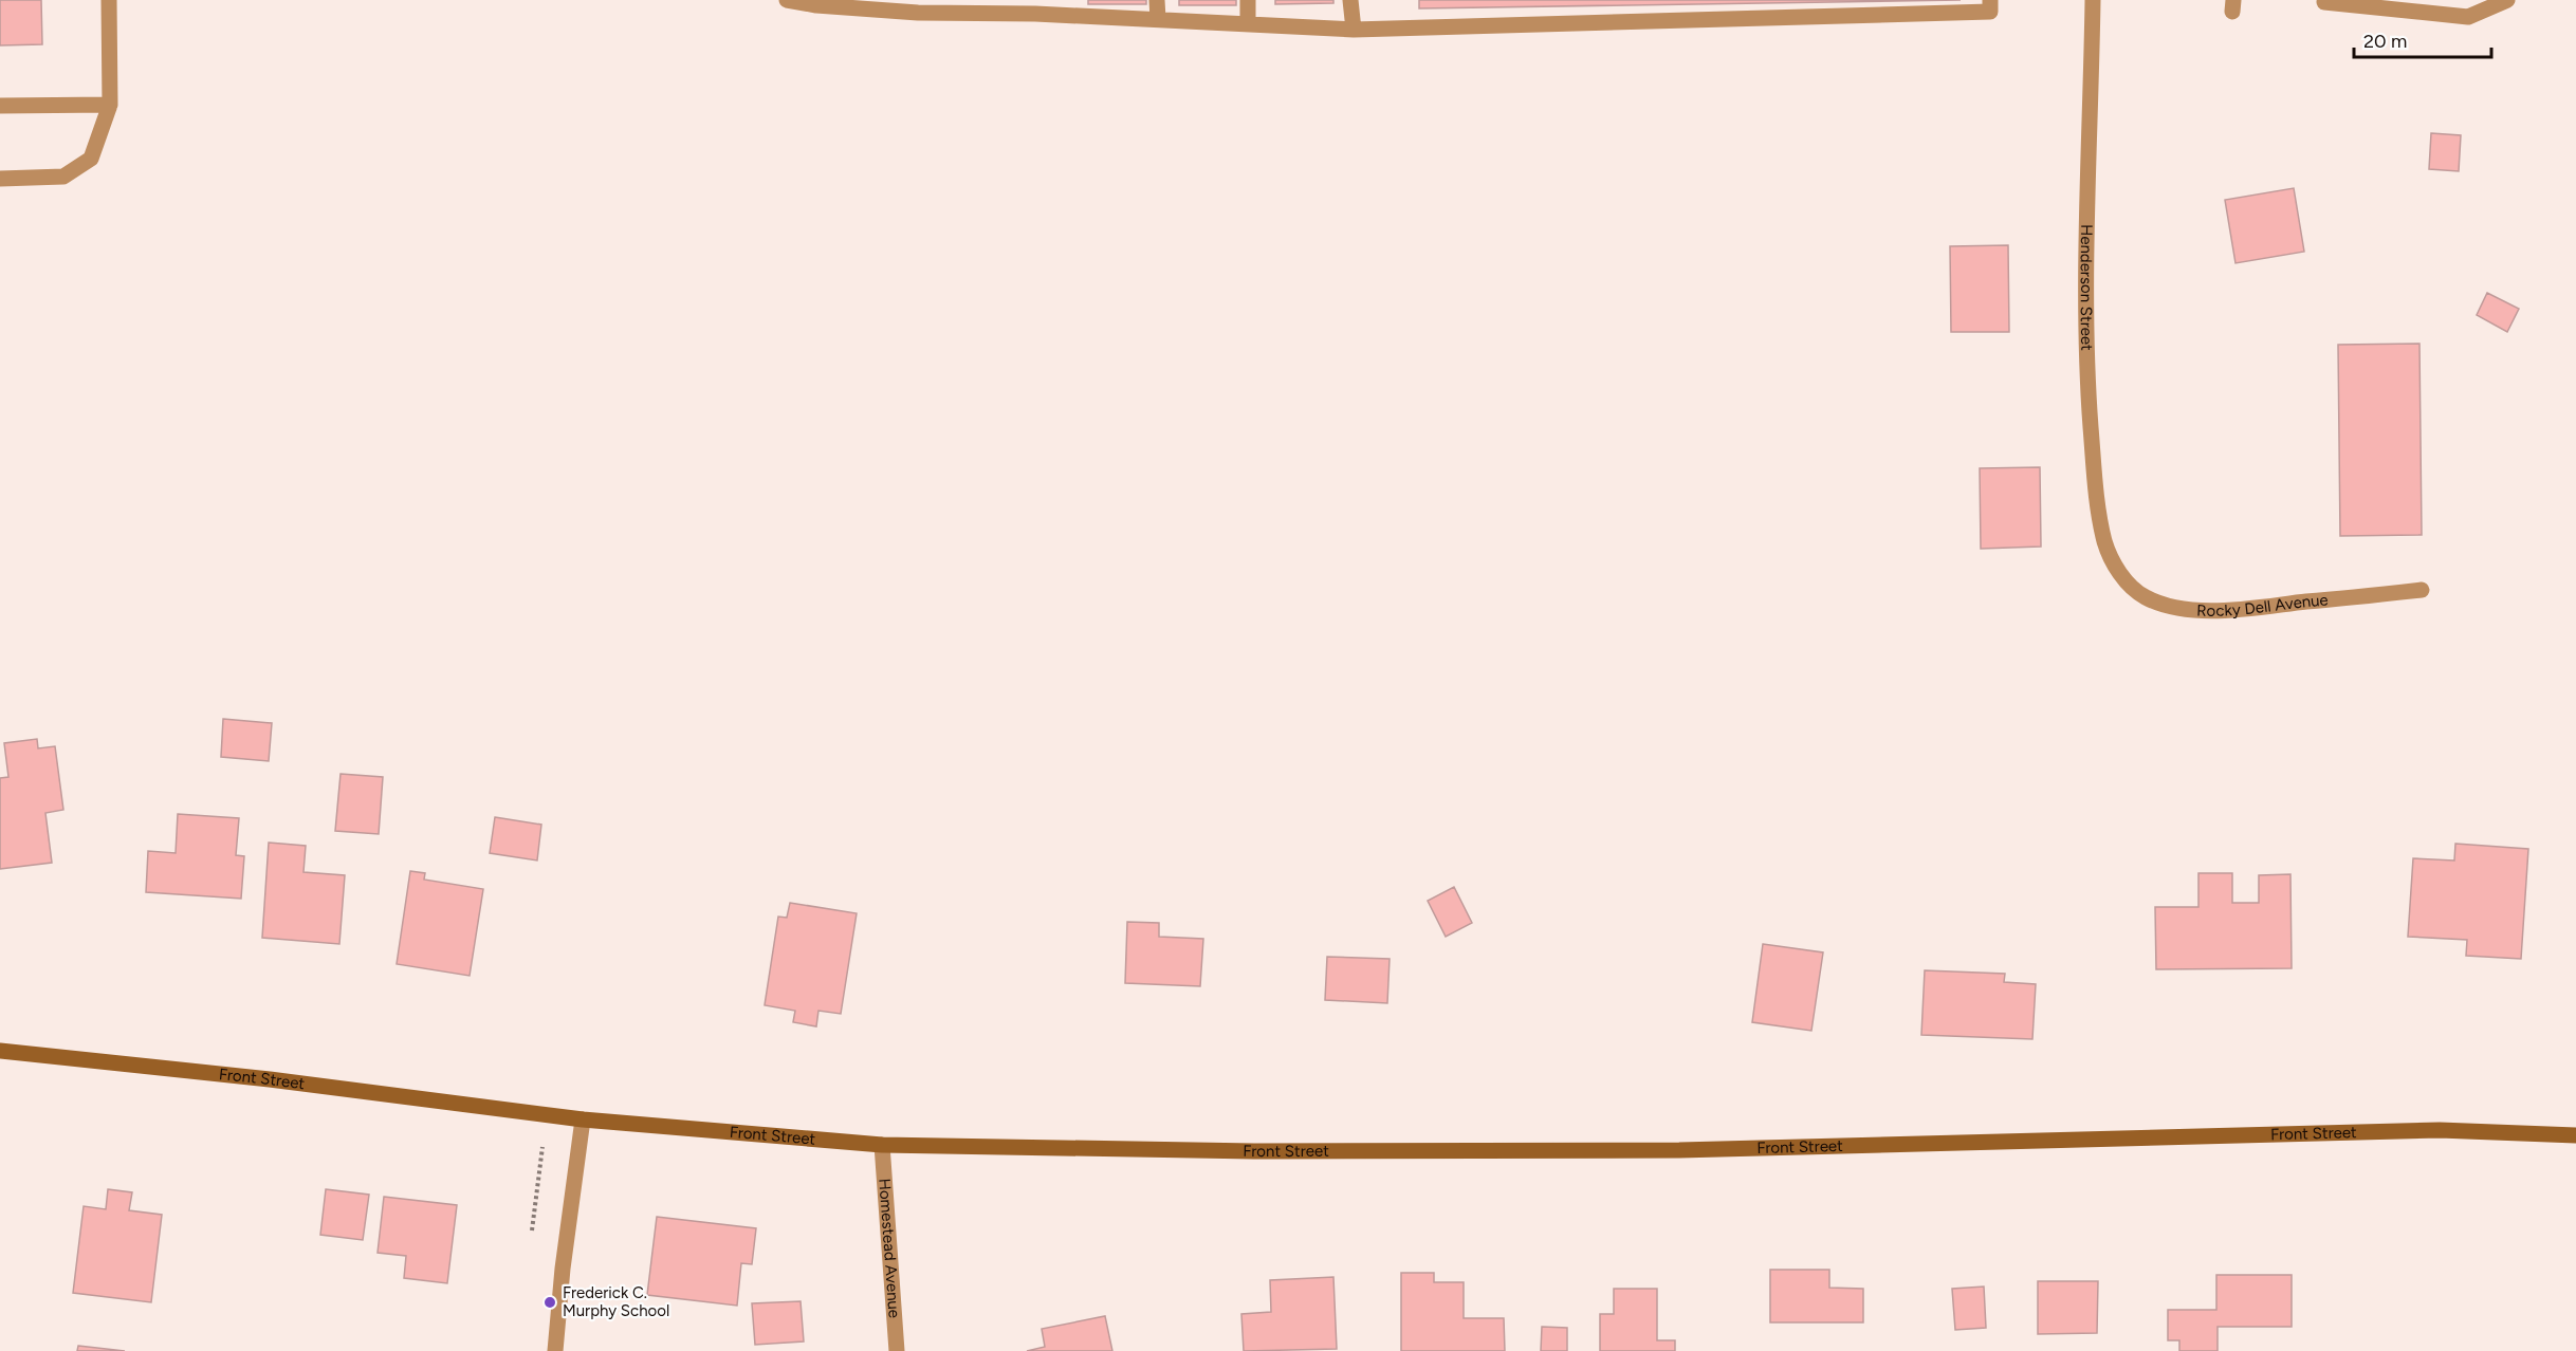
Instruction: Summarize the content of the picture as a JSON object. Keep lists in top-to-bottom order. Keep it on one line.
{"streets":{"street":["Henderson Street","Rocky Dell Avenue","Front Street","Homestead Avenue"]},"crossings":[["Henderson Street","Rocky Dell Avenue"],["Front Street","Homestead Avenue"]],"places":["Frederick C. Murphy School"],"scale_bar":"20 m"}
